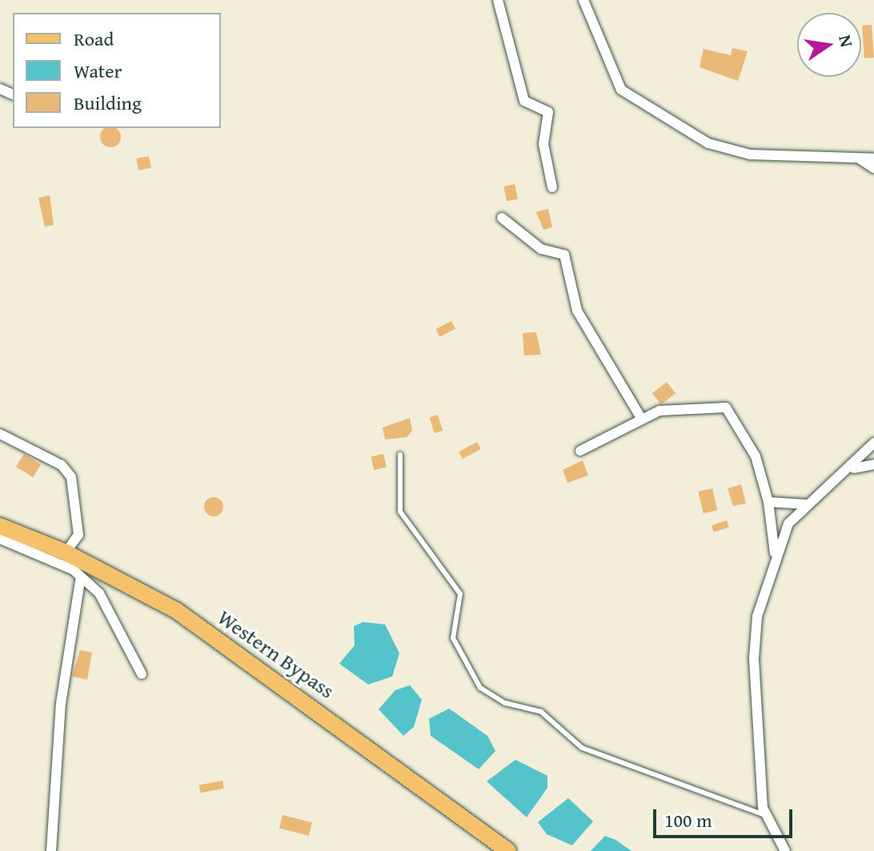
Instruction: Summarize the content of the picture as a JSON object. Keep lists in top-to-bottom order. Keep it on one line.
{"streets":{"main road":["Western Bypass"]},"legend":["Road","Water","Building"],"scale_bar":"100 m","north":"right"}
